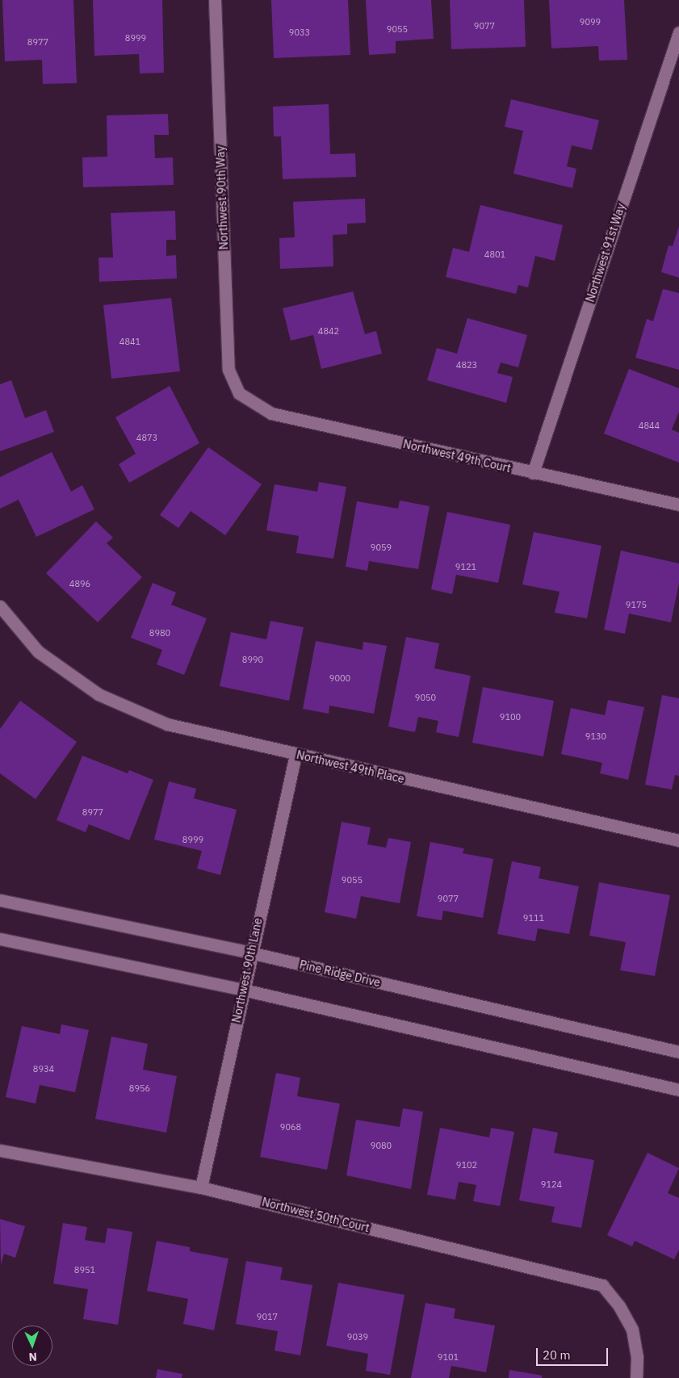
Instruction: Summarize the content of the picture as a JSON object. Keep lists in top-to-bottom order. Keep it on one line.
{"streets":{"street":["Northwest 90th Way","Northwest 91st Way","Northwest 49th Court","Northwest 49th Place","Northwest 90th Lane","Pine Ridge Drive","Northwest 50th Court"]},"crossings":[["Northwest 90th Way","Northwest 49th Court"],["Northwest 91st Way","Northwest 49th Court"],["Northwest 49th Place","Northwest 90th Lane"],["Northwest 90th Lane","Pine Ridge Drive"],["Northwest 90th Lane","Northwest 50th Court"]],"house_numbers":["9099","9077","9055","9033","8999","8977","4801","4842","4841","4823","4844","4873","9059","9121","4896","9175","8980","8990","9000","9050","9100","9130","8977","8999","9055","9077","9111","8934","8956","9068","9080","9102","9124","8951","9017","9039","9101"],"scale_bar":"20 m","north":"bottom"}
